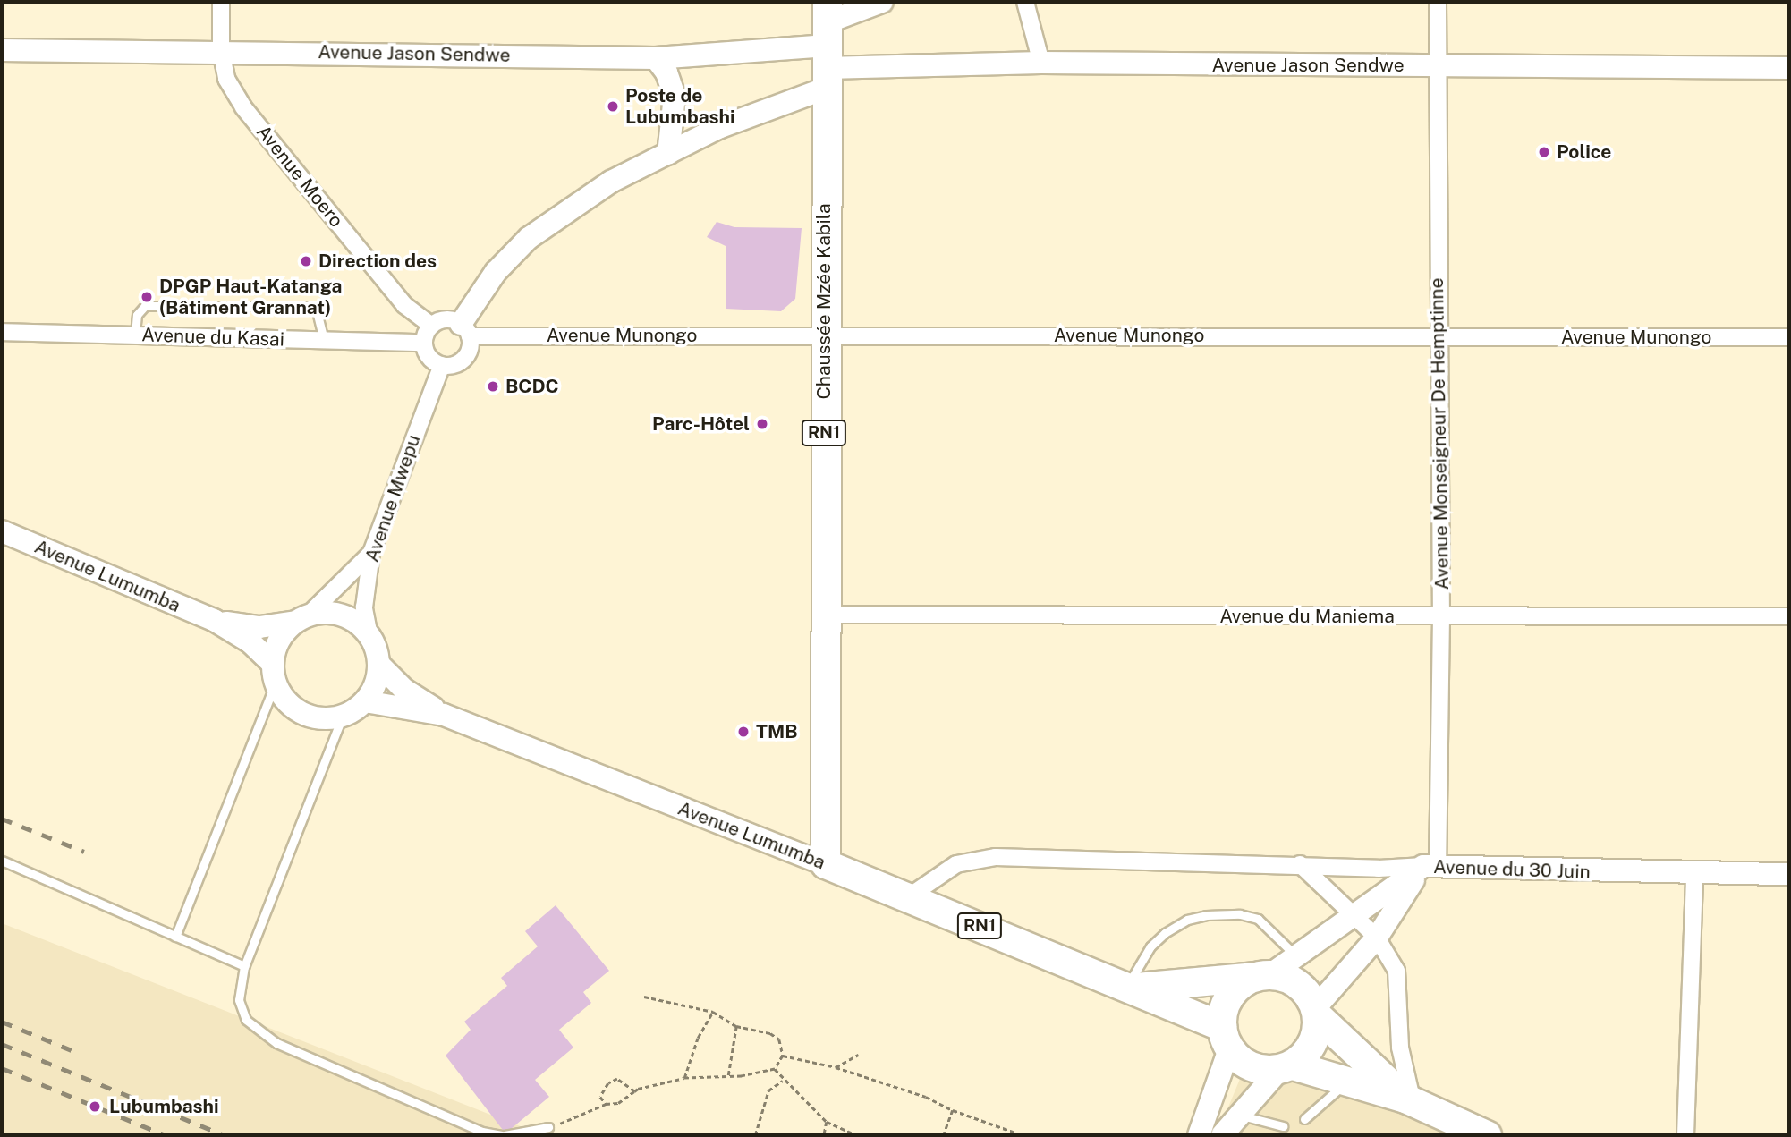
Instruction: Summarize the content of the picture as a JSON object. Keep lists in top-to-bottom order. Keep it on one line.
{"streets":{"highway":["Chaussée Mzée Kabila","RN1","Avenue Lumumba"],"main road":["Avenue Jason Sendwe","Avenue du 30 Juin"],"street":["Avenue Moero","Avenue Munongo","Avenue du Kasai","Avenue Monseigneur De Hemptinne","Avenue Mwepu","Avenue du Maniema"]},"crossings":[["Avenue Jason Sendwe","Avenue Moero"],["Avenue Jason Sendwe","Chaussée Mzée Kabila"],["Avenue Jason Sendwe","Avenue Monseigneur De Hemptinne"],["Avenue Moero","Avenue Munongo"],["Avenue Moero","Avenue du Kasai"],["Avenue Moero","Avenue Mwepu"],["Chaussée Mzée Kabila","Avenue Munongo"],["Chaussée Mzée Kabila","Avenue Lumumba"],["Chaussée Mzée Kabila","Avenue du Maniema"],["Avenue Munongo","Avenue du Kasai"],["Avenue Munongo","Avenue Monseigneur De Hemptinne"],["Avenue Munongo","Avenue Mwepu"],["Avenue du Kasai","Avenue Mwepu"],["Avenue Monseigneur De Hemptinne","Avenue du Maniema"],["Avenue Monseigneur De Hemptinne","Avenue du 30 Juin"],["Avenue Mwepu","Avenue Lumumba"],["Avenue Lumumba","Avenue du 30 Juin"]],"places":["Poste de Lubumbashi","Police","Direction des","DPGP Haut-Katanga (Bâtiment Grannat)","BCDC","Parc-Hôtel","TMB","Lubumbashi"]}
